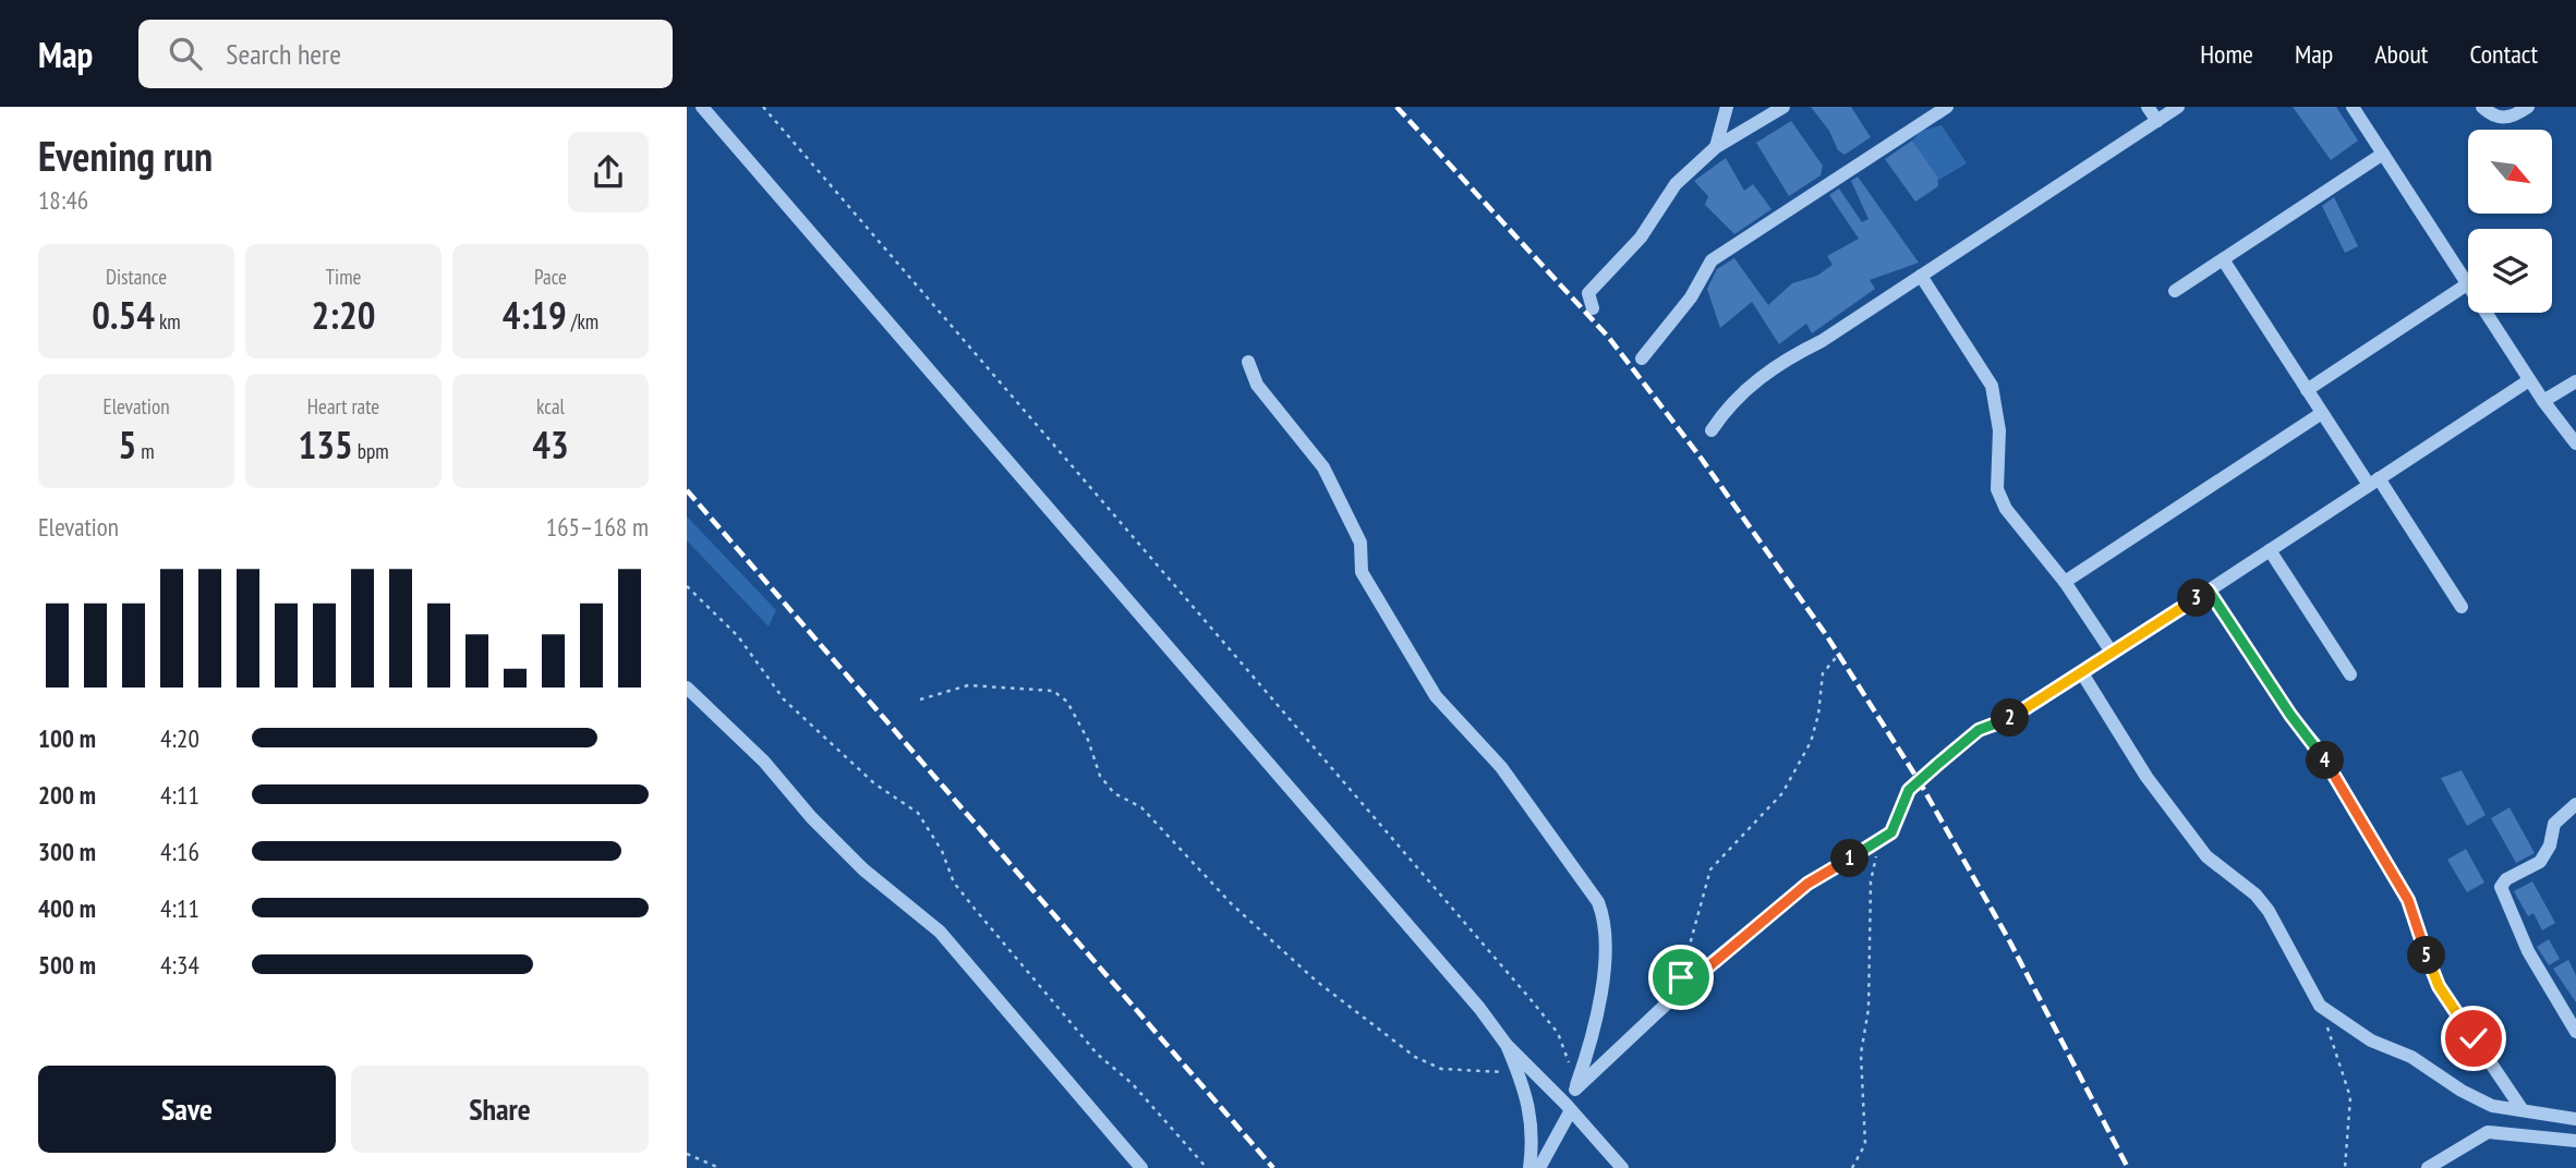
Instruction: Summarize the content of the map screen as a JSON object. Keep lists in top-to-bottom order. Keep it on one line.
{"north":"bottom right","page":{"header":"Map","search":"Search here","nav":["Home","Map","About","Contact"],"heading":["Evening run","18:46"],"stats":[["Distance","0.54 km"],["Time","2:20"],["Pace","4:19 /km"],["Elevation","5 m"],["Heart rate","135 bpm"],["kcal","43"]],"chart":["Elevation","165–168 m"],"pins":["3","2","4","1","5"],"list":[{"name":"100 m","note":"4:20"},{"name":"200 m","note":"4:11"},{"name":"300 m","note":"4:16"},{"name":"400 m","note":"4:11"},{"name":"500 m","note":"4:34"}],"buttons":["Save","Share"]}}
